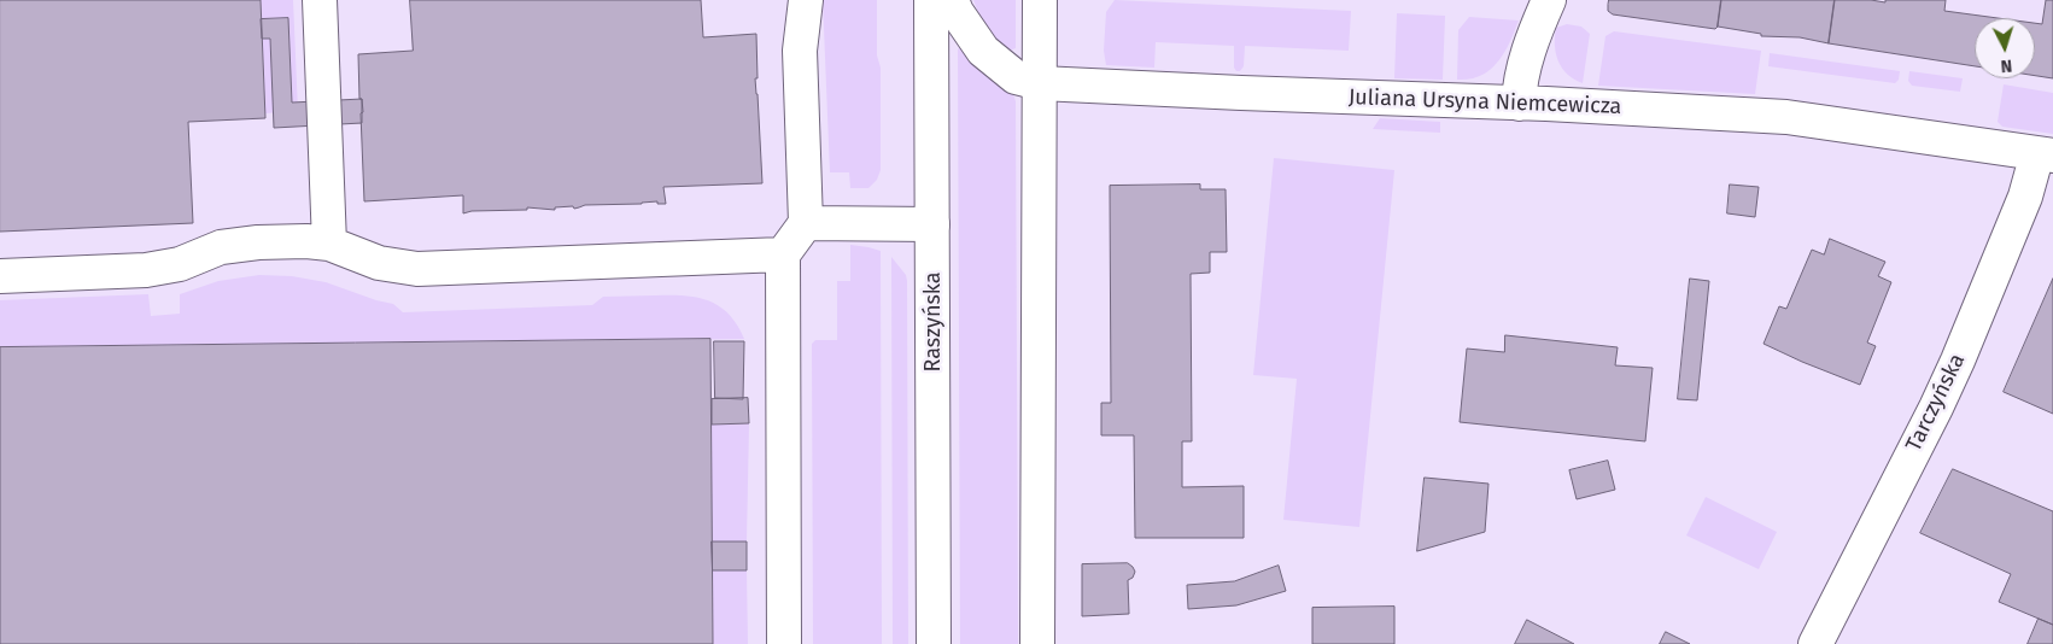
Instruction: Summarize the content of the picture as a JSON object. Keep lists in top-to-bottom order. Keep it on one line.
{"streets":{"street":["Juliana Ursyna Niemcewicza","Raszyńska","Tarczyńska"]},"crossings":[["Juliana Ursyna Niemcewicza","Tarczyńska"]],"north":"bottom"}
